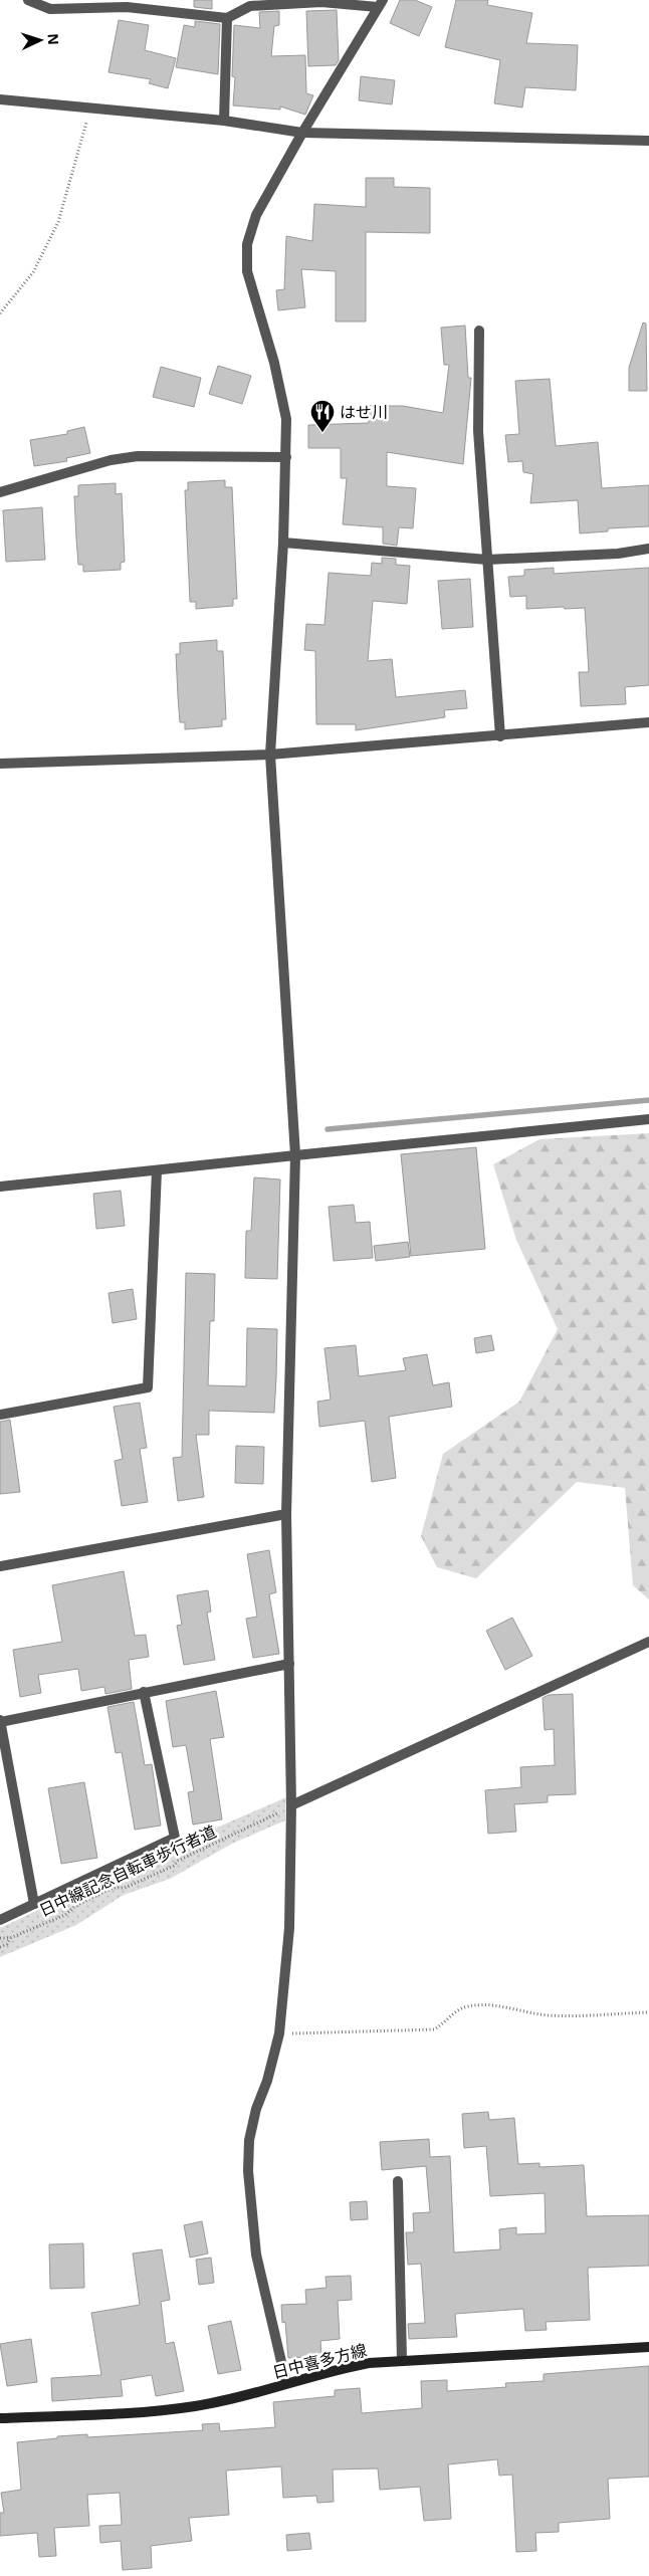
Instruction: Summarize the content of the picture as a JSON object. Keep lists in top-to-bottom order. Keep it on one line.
{"streets":{"main road":["日中喜多方線"],"path":["日中線記念自転車歩行者道"]},"places":{"restaurant":["はせ川"]},"north":"right"}
